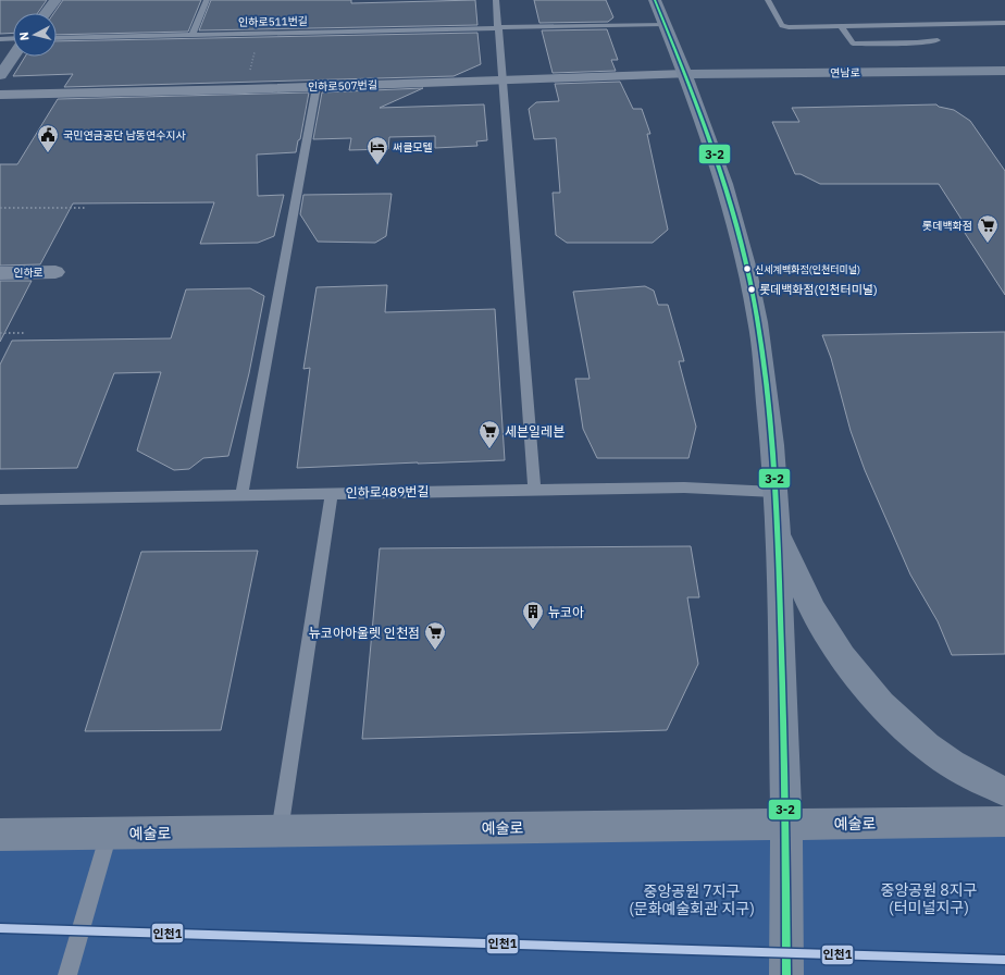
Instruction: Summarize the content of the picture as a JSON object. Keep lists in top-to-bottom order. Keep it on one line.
{"streets":{"main road":["연남로","예술로"],"street":["인하로507번길","인하로"],"lane":["인하로511번길","인하로489번길"]},"crossings":[["연남로","인하로507번길"]],"parks":["중앙공원 8지구 (터미널지구)","중앙공원 7지구 (문화예술회관 지구)"],"places":{"public building":["국민연금공단 남동연수지사"],"hotel":["써클모텔"],"supermarket":["롯데백화점","세븐일레븐","뉴코아아울렛 인천점"],"other":["신세계백화점(인천터미널)","롯데백화점(인천터미널)"],"building":["뉴코아"]},"lines":["transit line 3-2","transit line 인천1"],"north":"left"}
